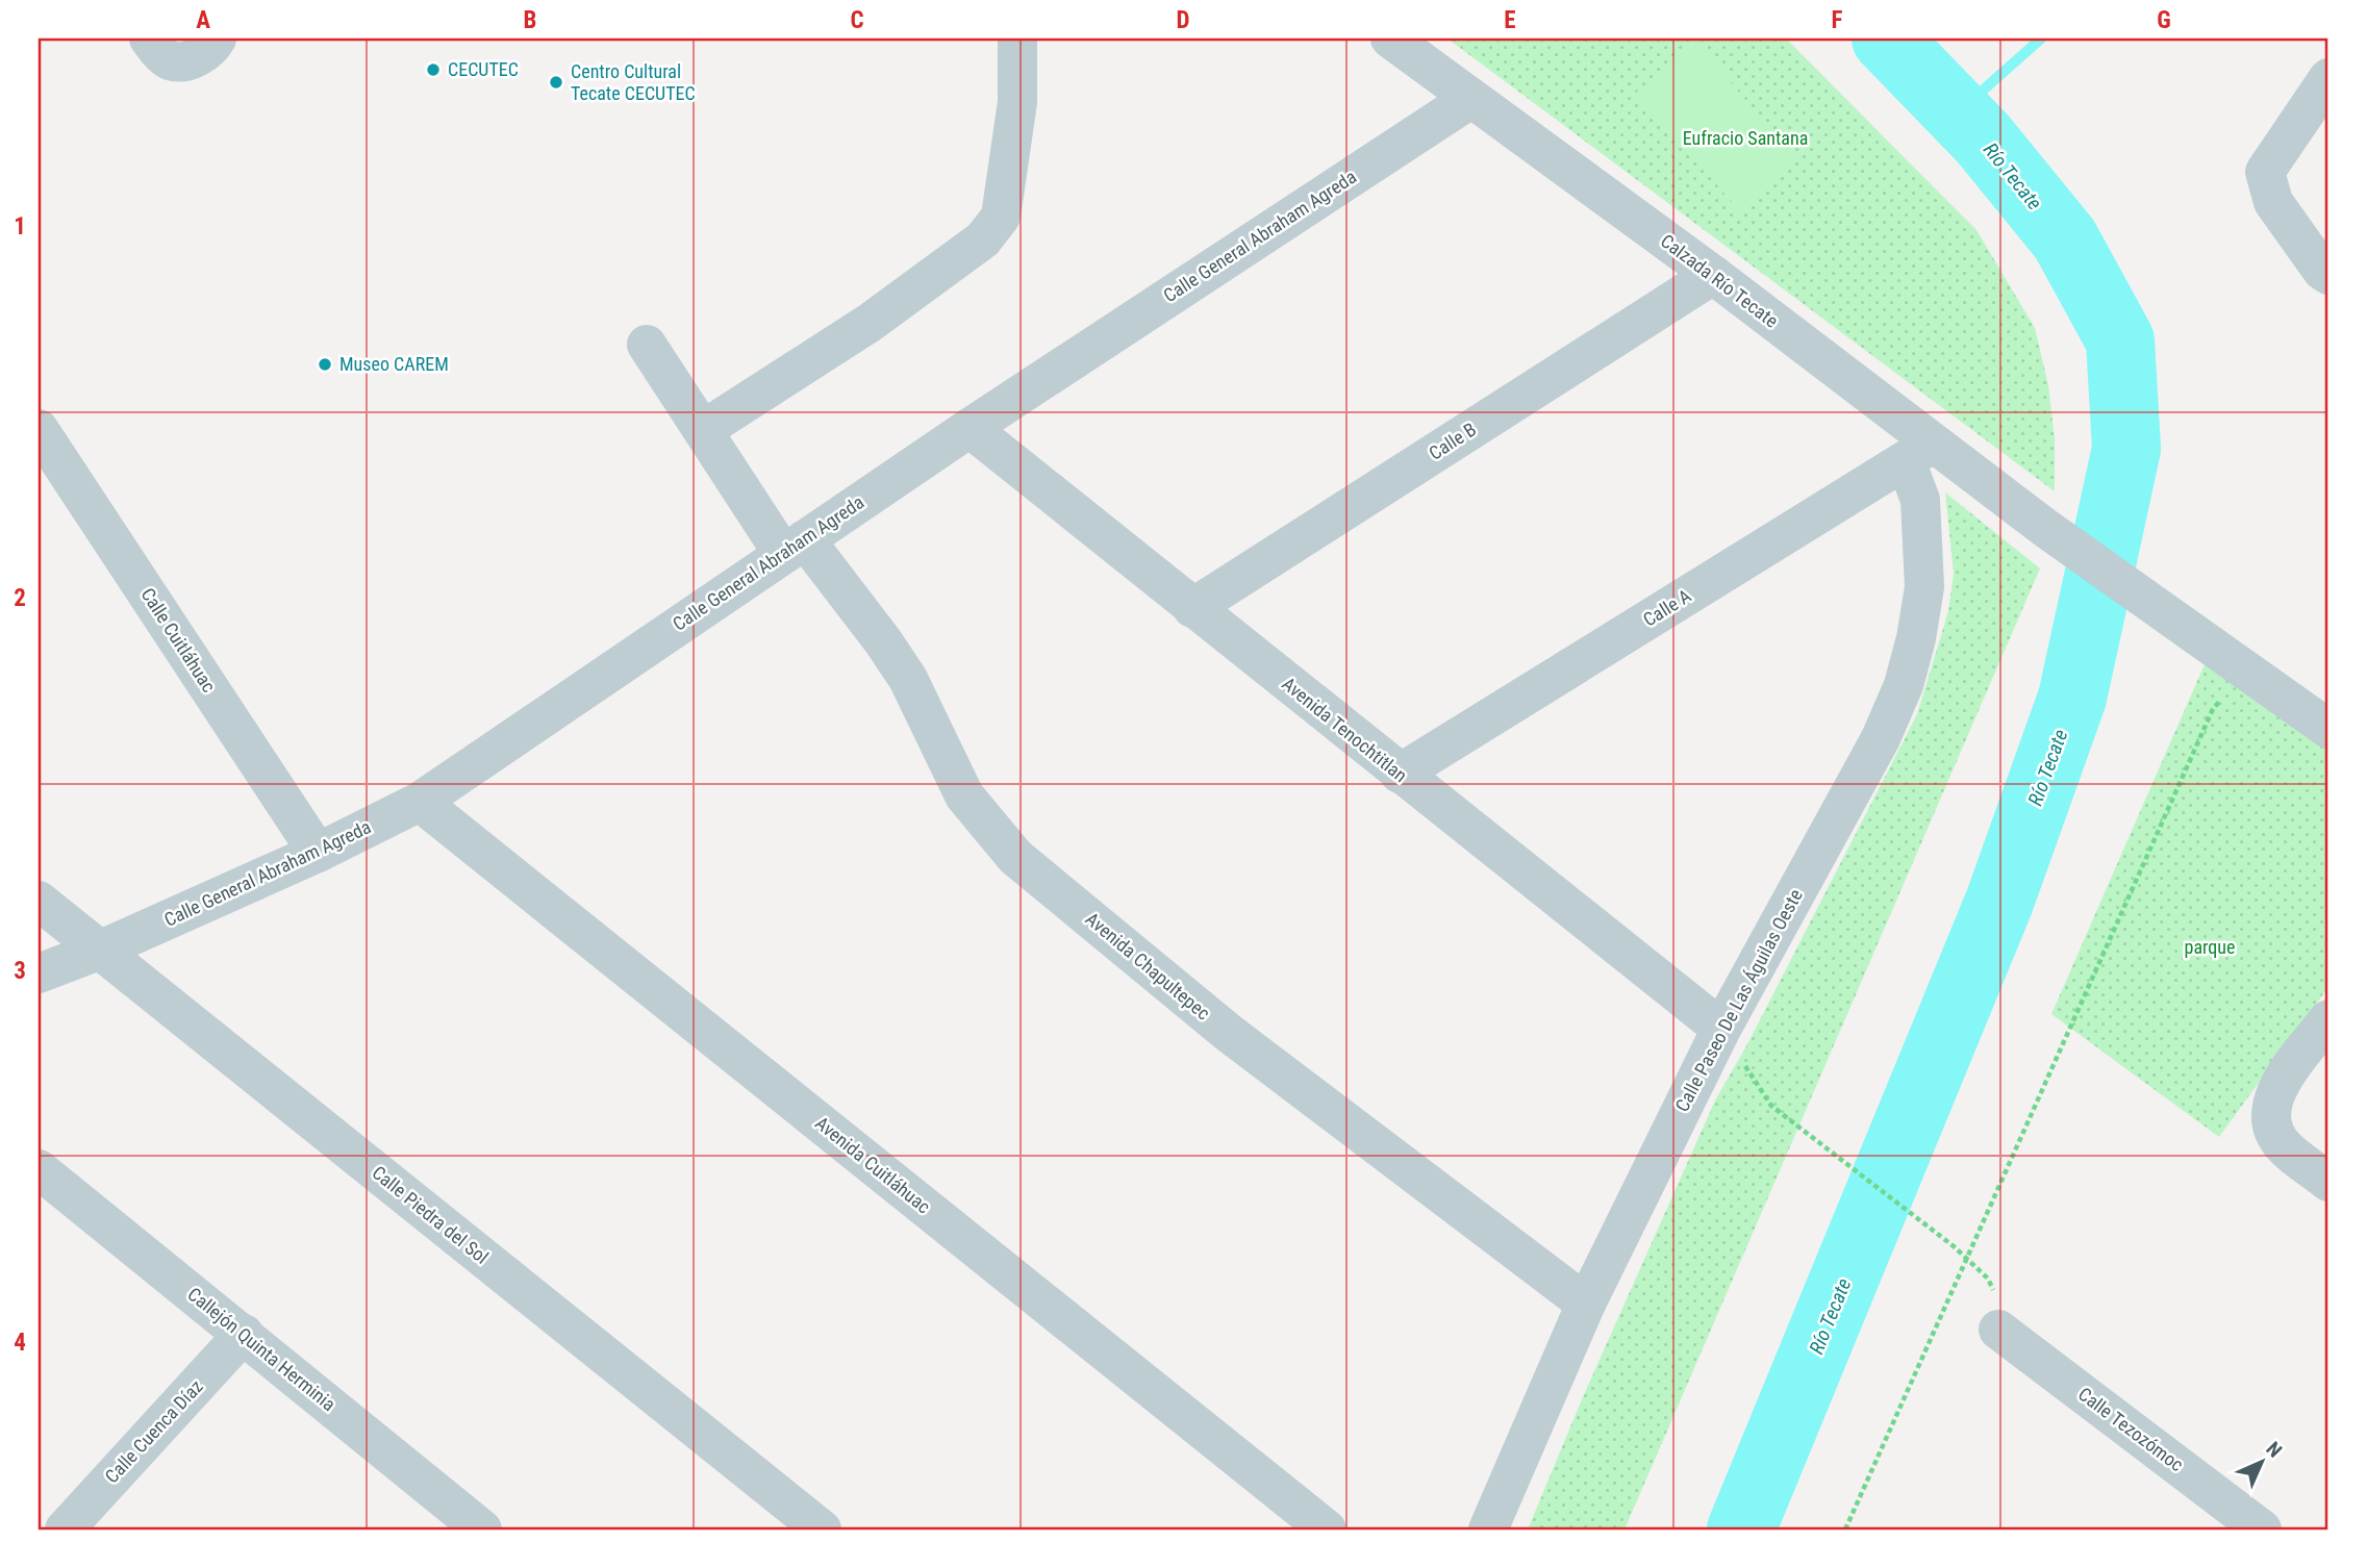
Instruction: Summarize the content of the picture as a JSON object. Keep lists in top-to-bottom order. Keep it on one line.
{"streets":{"street":["Calle General Abraham Agreda","Calzada Río Tecate","Calle B","Calle A","Calle Cuitláhuac","Avenida Tenochtitlan","Avenida Chapultepec","Calle Paseo De Las Águilas Oeste","Avenida Cuitláhuac","Calle Piedra del Sol","Callejón Quinta Herminia","Calle Tezozómoc","Calle Cuenca Díaz"]},"crossings":[["Calle General Abraham Agreda","Calzada Río Tecate"],["Calle General Abraham Agreda","Calle Cuitláhuac"],["Calle General Abraham Agreda","Avenida Tenochtitlan"],["Calle General Abraham Agreda","Avenida Chapultepec"],["Calle General Abraham Agreda","Avenida Cuitláhuac"],["Calle General Abraham Agreda","Calle Piedra del Sol"],["Calzada Río Tecate","Calle B"],["Calzada Río Tecate","Calle A"],["Calzada Río Tecate","Calle Paseo De Las Águilas Oeste"],["Calle B","Avenida Tenochtitlan"],["Calle A","Avenida Tenochtitlan"],["Calle A","Calle Paseo De Las Águilas Oeste"],["Avenida Tenochtitlan","Calle Paseo De Las Águilas Oeste"],["Avenida Chapultepec","Calle Paseo De Las Águilas Oeste"],["Callejón Quinta Herminia","Calle Cuenca Díaz"]],"water":["Río Tecate"],"parks":["Eufracio Santana","parque"],"places":["CECUTEC","Centro Cultural Tecate CECUTEC","Museo CAREM"],"north":"top right","grid":{"columns":["A","B","C","D","E","F","G"],"rows":["1","2","3","4"]}}
